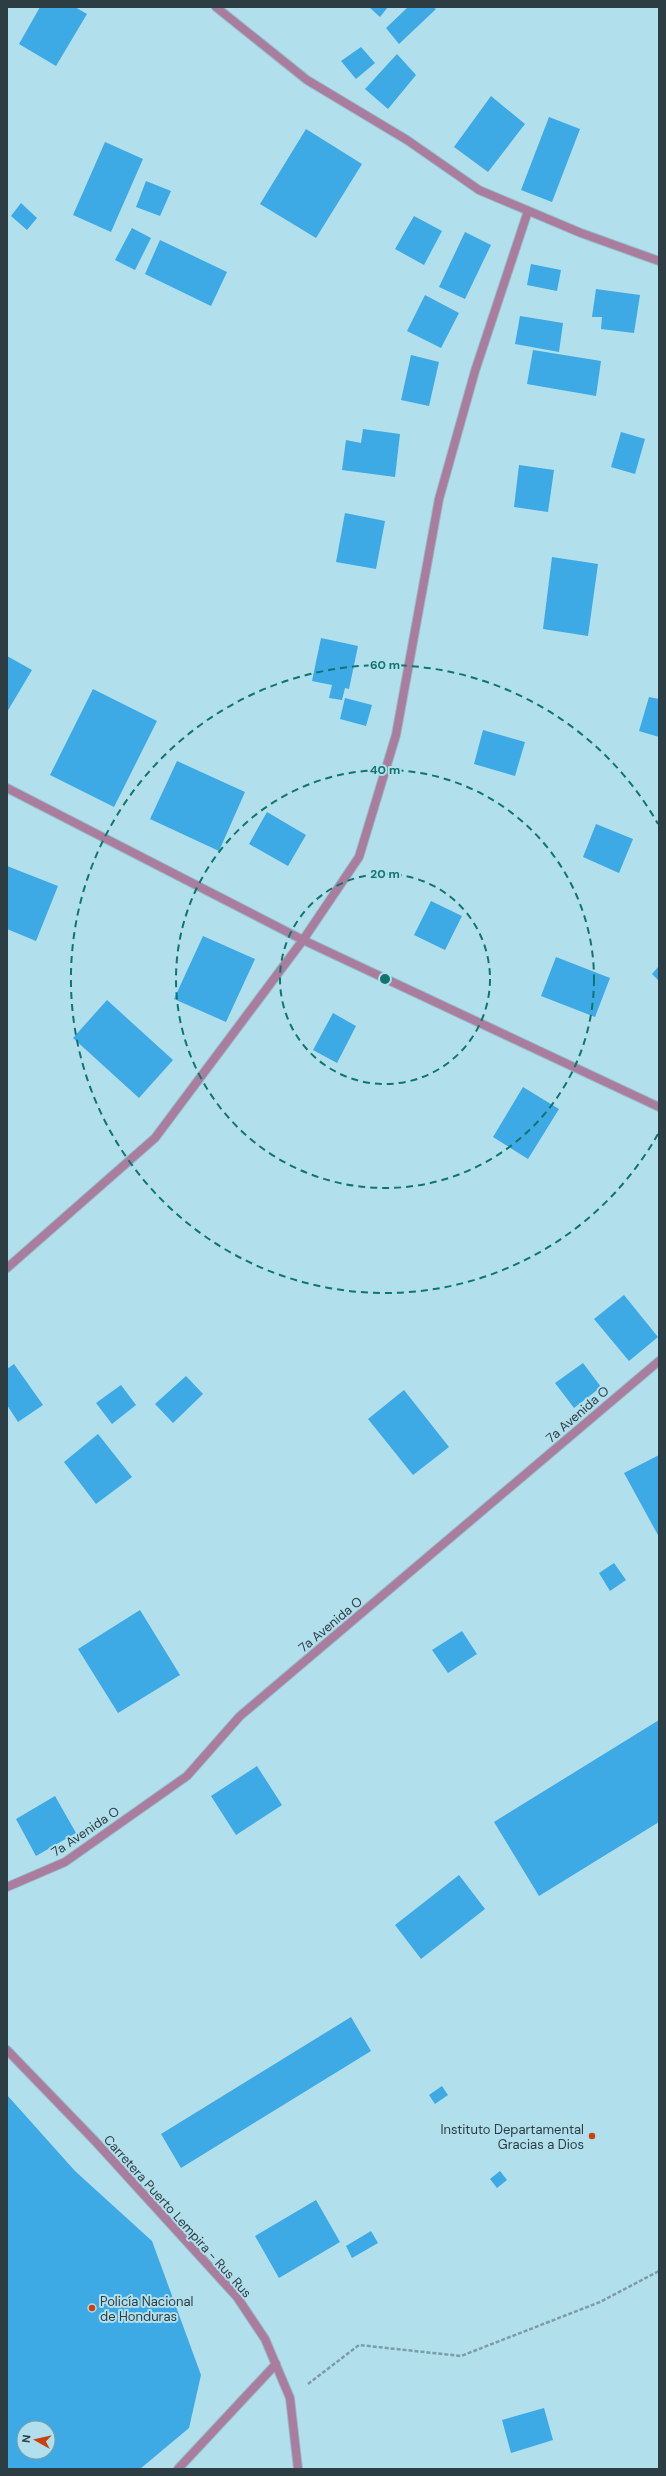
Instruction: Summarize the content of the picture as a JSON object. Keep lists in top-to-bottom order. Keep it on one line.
{"streets":{"street":["7a Avenida O","Carretera Puerto Lempira - Rus Rus"]},"places":["Instituto Departamental Gracias a Dios","Policía Nacional de Honduras"],"north":"left","rings":["60 m","40 m","20 m"]}
